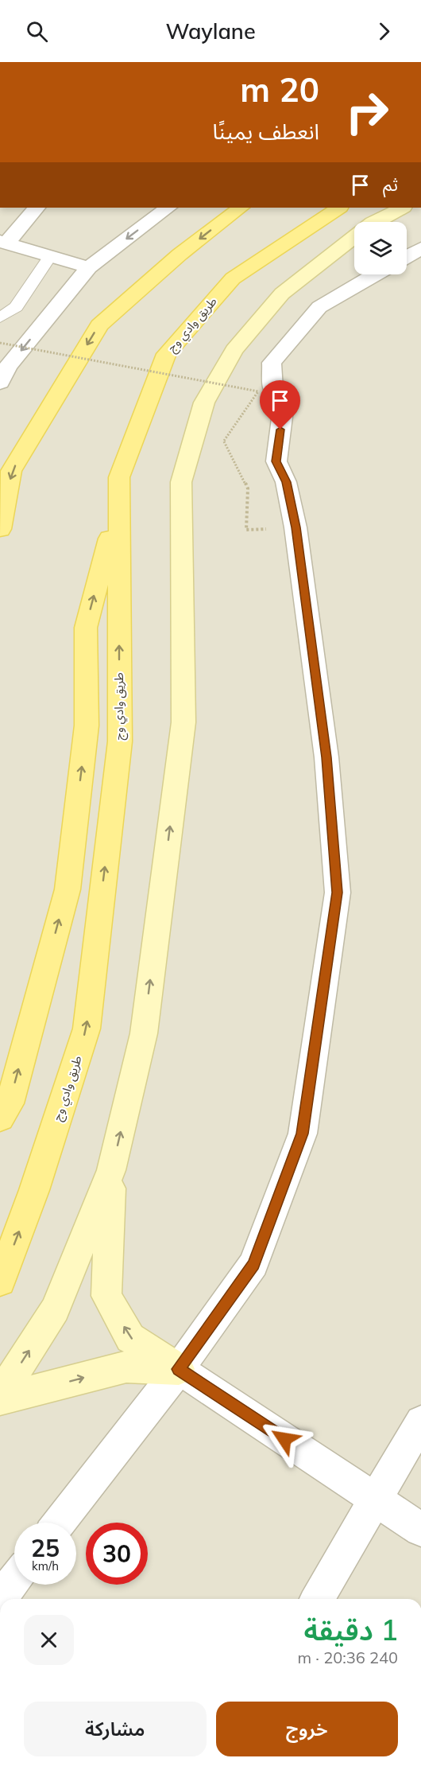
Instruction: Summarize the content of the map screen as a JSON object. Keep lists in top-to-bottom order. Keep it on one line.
{"streets":{"main road":["طريق وادي وج"]},"page":{"header":"Waylane","turn":["20 m","انعطف يمينًا"],"then":"ثم","speed":"25 km/h","limit":"30","heading":["1 دقيقة","240 m · 20:36"],"buttons":["خروج","مشاركة"]}}
